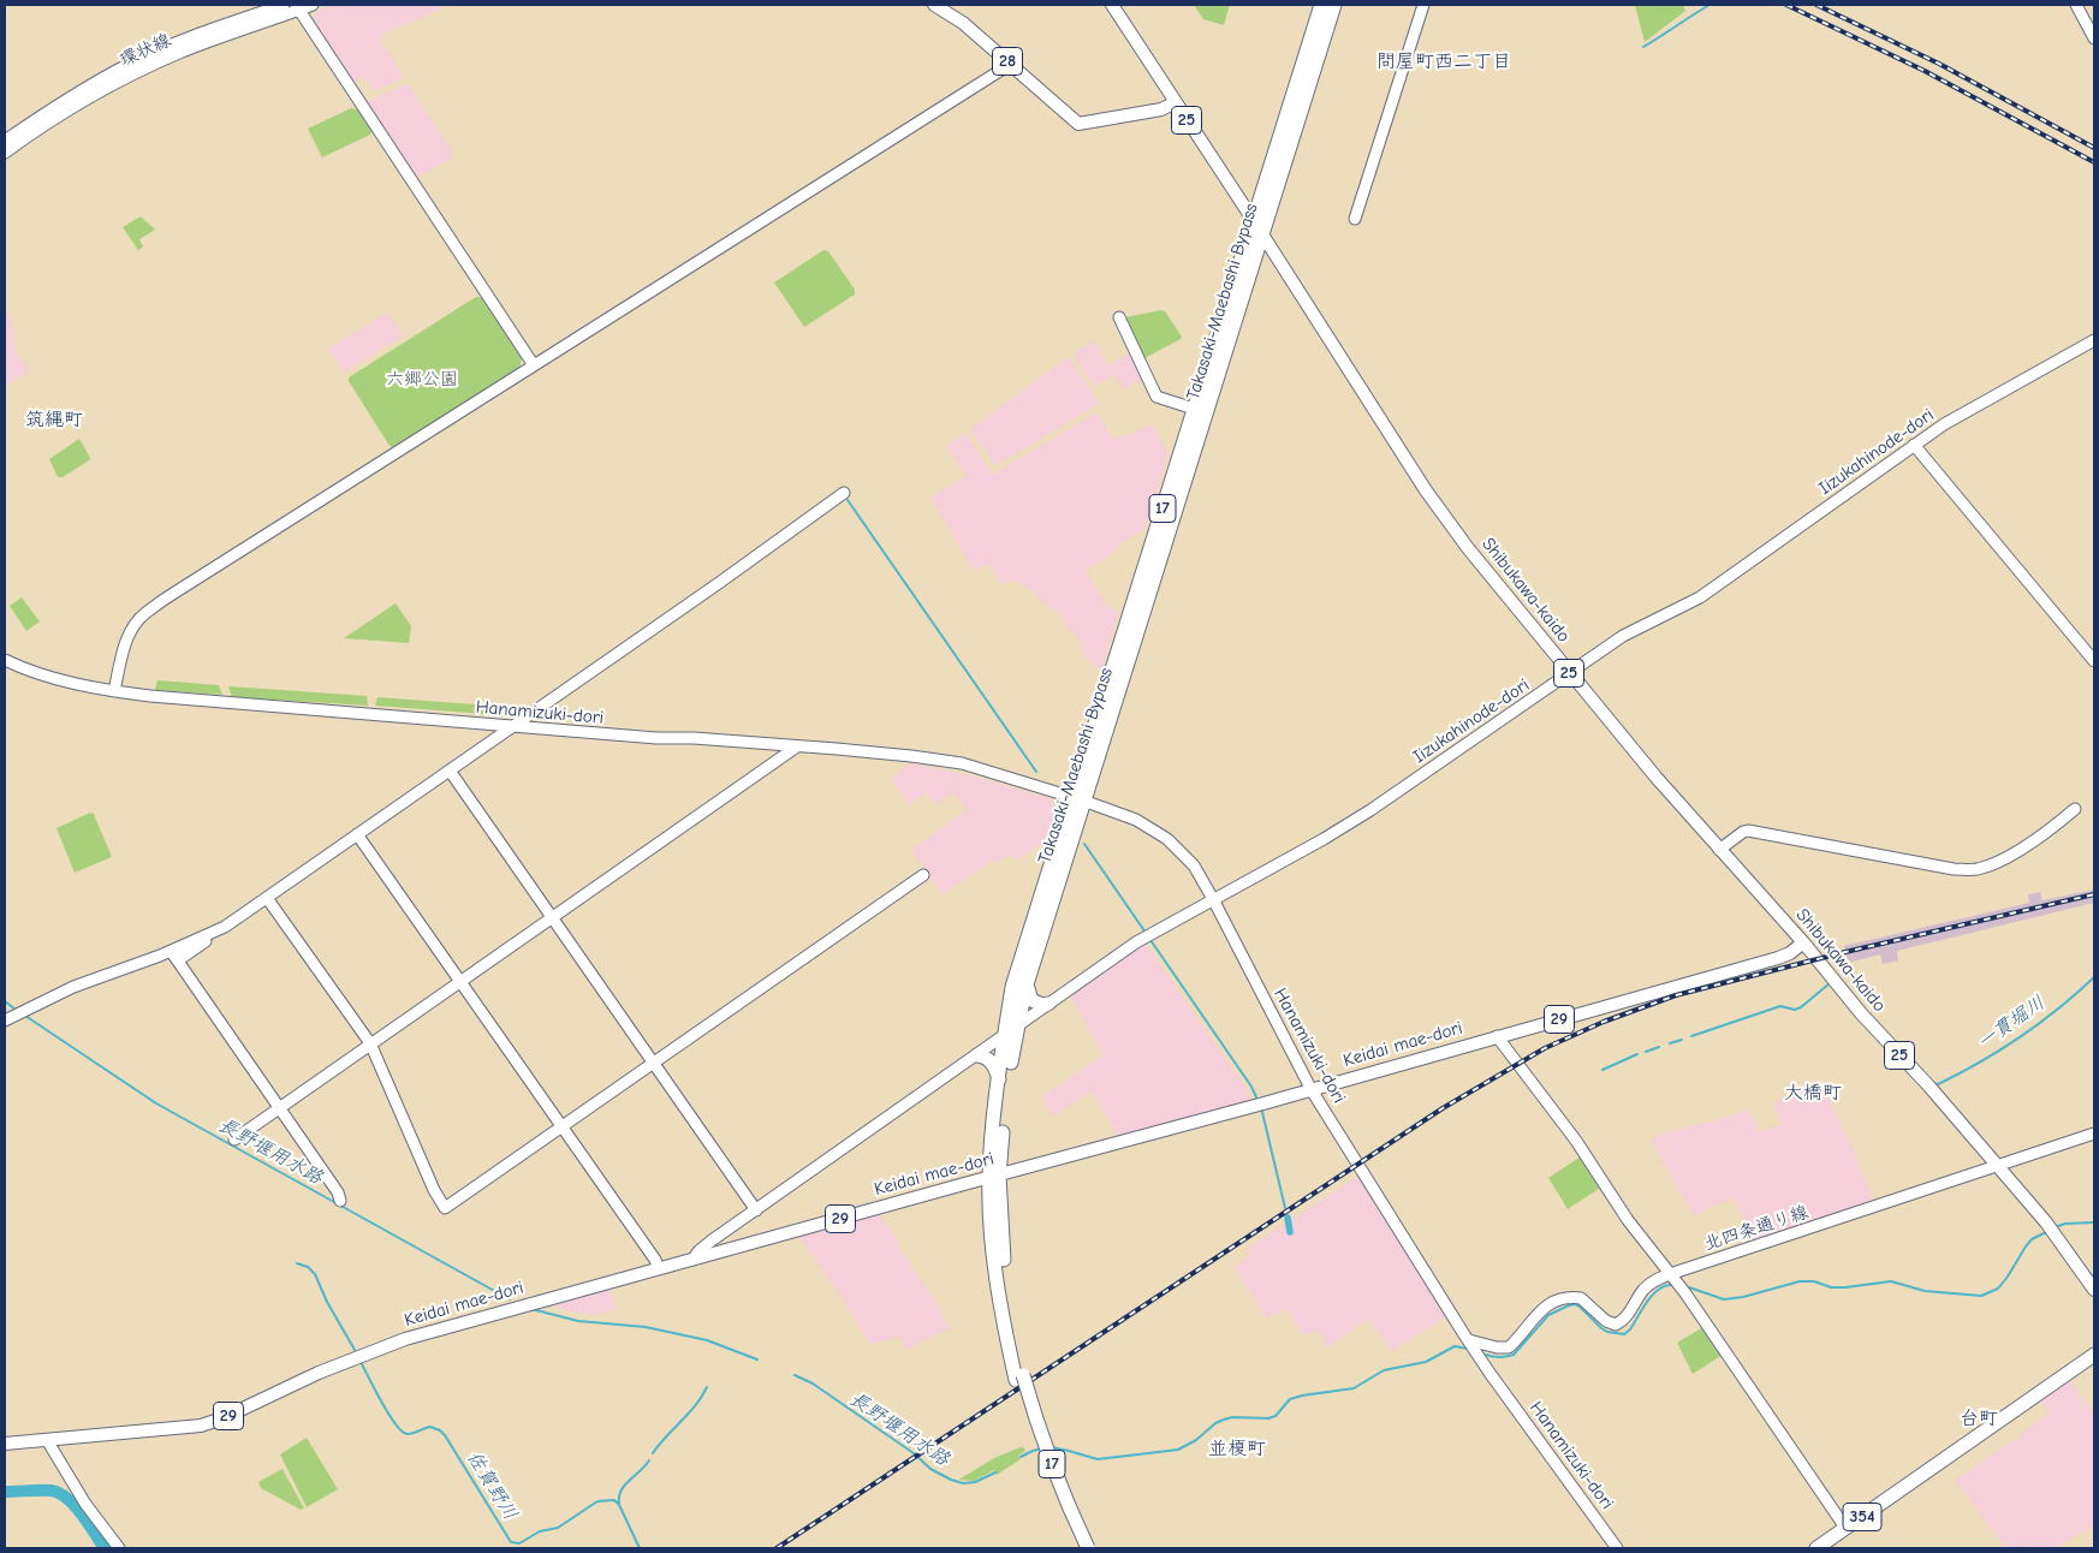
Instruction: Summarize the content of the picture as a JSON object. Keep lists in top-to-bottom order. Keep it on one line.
{"streets":{"highway":["Takasaki-Maebashi Bypass","17","354"],"main road":["28","25","Shibukawa-kaido","29","Keidai mae-dori"],"street":["環状線","Iizukahinode-dori","Hanamizuki-dori","北四条通り線"]},"crossings":[["28","Shibukawa-kaido"],["Takasaki-Maebashi Bypass","Iizukahinode-dori"],["Takasaki-Maebashi Bypass","Shibukawa-kaido"],["Takasaki-Maebashi Bypass","Hanamizuki-dori"],["Takasaki-Maebashi Bypass","Keidai mae-dori"],["Iizukahinode-dori","Shibukawa-kaido"],["Iizukahinode-dori","Hanamizuki-dori"],["Iizukahinode-dori","Keidai mae-dori"],["Shibukawa-kaido","Keidai mae-dori"],["Shibukawa-kaido","北四条通り線"],["Hanamizuki-dori","Keidai mae-dori"],["Hanamizuki-dori","北四条通り線"]],"districts":["問屋町西二丁目","筑縄町","大橋町","台町","並榎町"],"water":["一貫堀川","長野堰用水路","佐賀野川"],"parks":["六郷公園"]}
